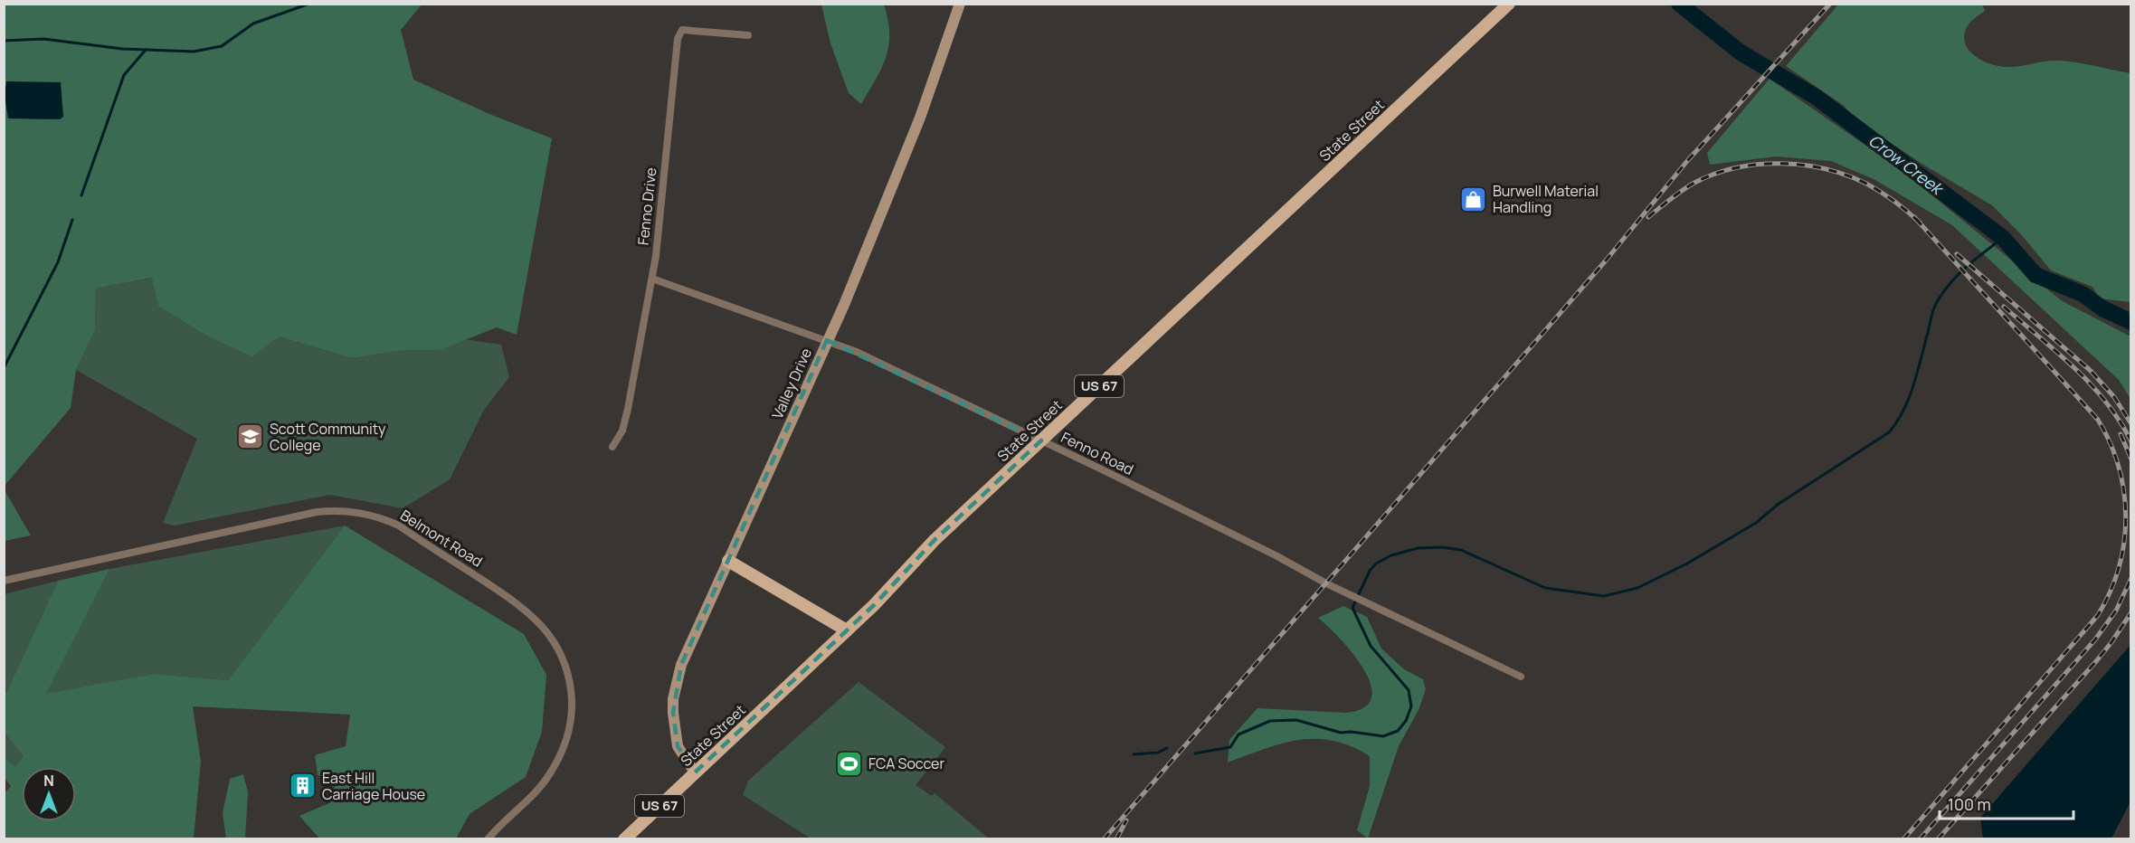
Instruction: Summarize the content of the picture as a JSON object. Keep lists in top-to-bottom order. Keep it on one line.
{"streets":{"main road":["State Street","US 67"],"street":["Fenno Drive","Valley Drive","Fenno Road","Belmont Road"]},"crossings":[["State Street","Valley Drive"],["State Street","Fenno Road"],["Fenno Drive","Fenno Road"],["Valley Drive","Fenno Road"]],"water":["Crow Creek"],"places":{"shop":["Burwell Material Handling"],"school or university":["Scott Community College"],"sports":["FCA Soccer"],"building":["East Hill Carriage House"]},"scale_bar":"100 m","north":"top"}
